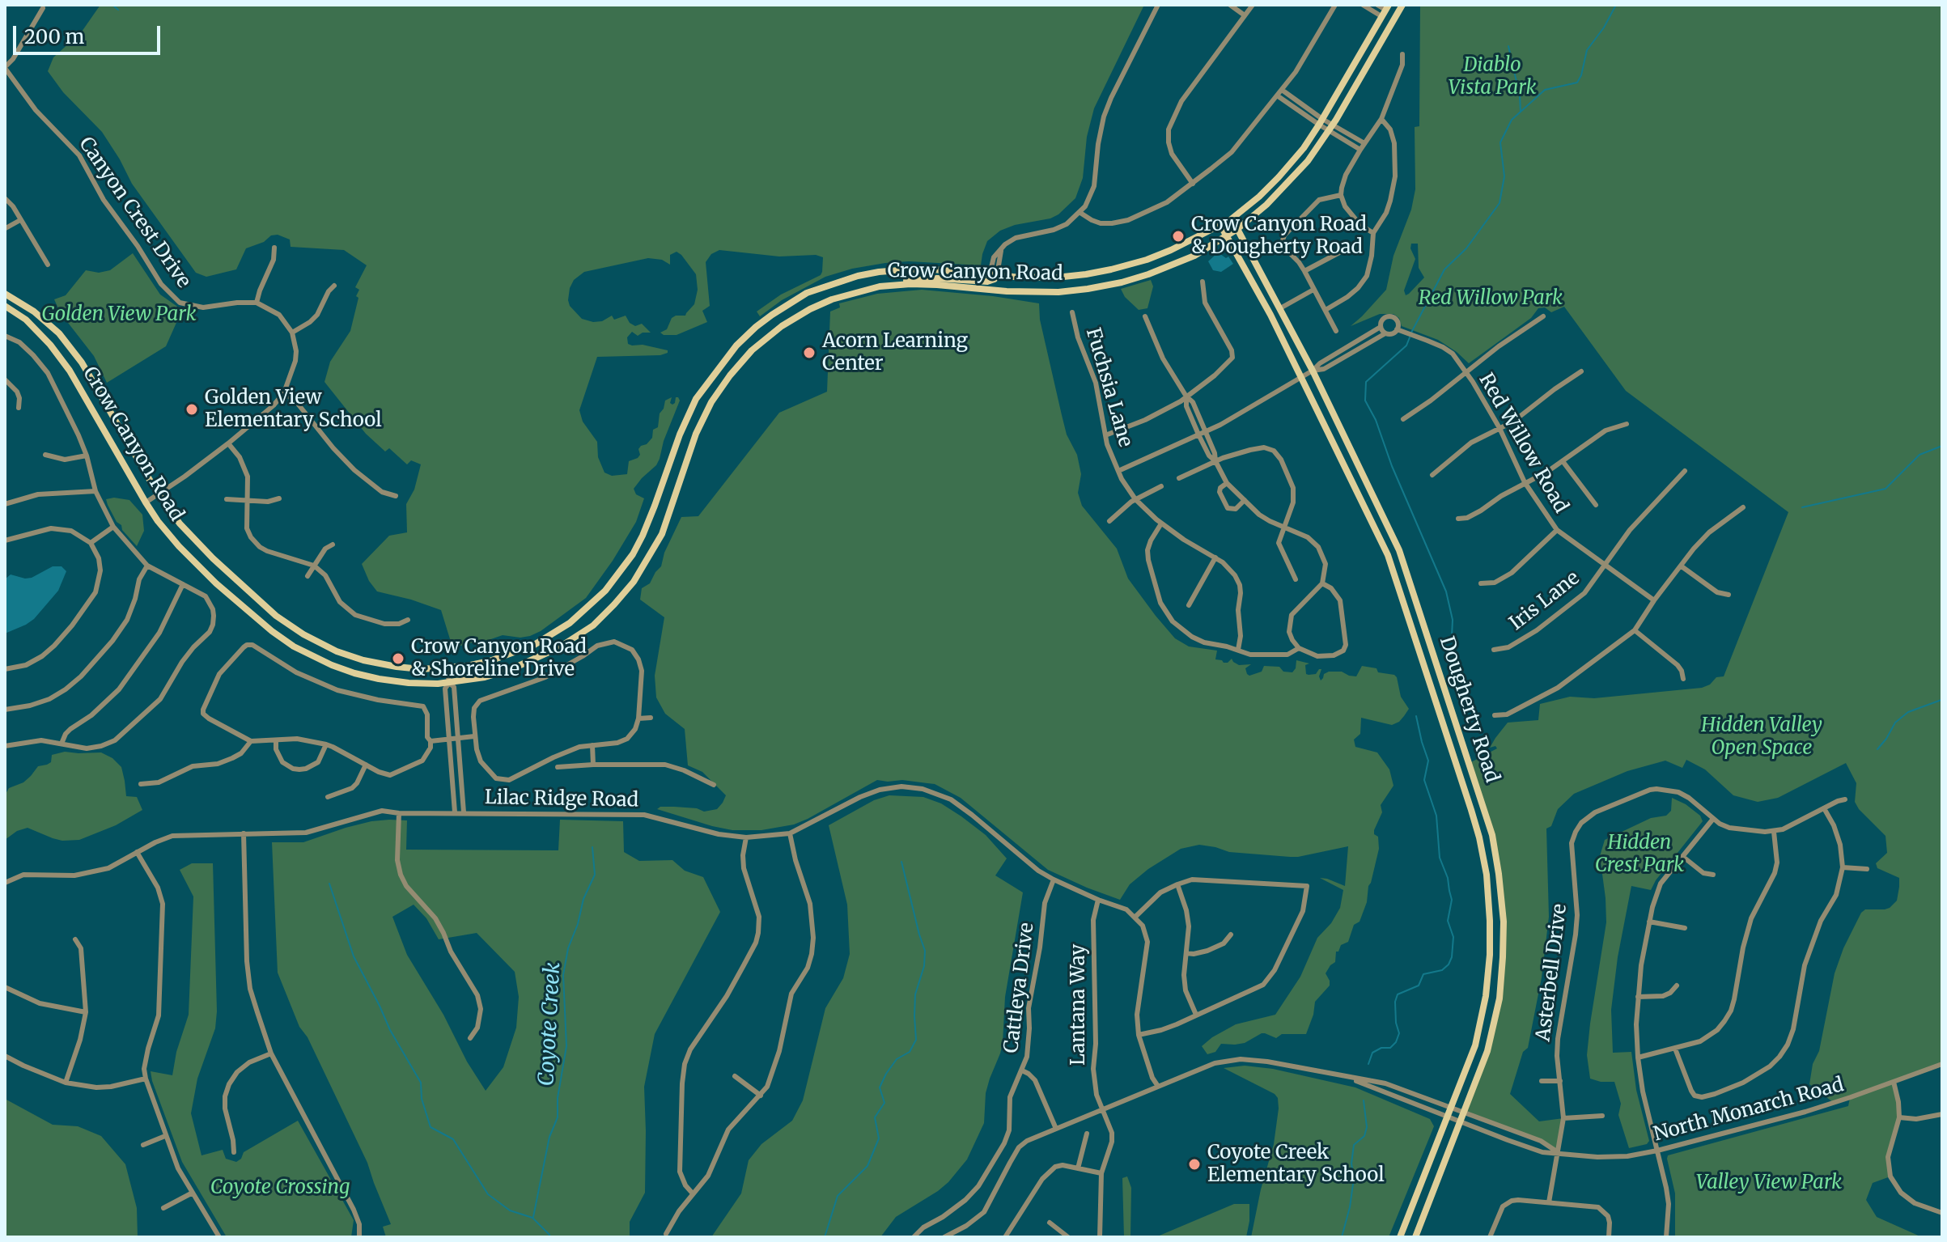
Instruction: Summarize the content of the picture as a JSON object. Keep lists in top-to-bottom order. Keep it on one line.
{"streets":{"main road":["Crow Canyon Road","Dougherty Road"],"street":["Canyon Crest Drive","Fuchsia Lane","Red Willow Road","Iris Lane","Lilac Ridge Road","Asterbell Drive","Cattleya Drive","Lantana Way","North Monarch Road"]},"crossings":[["Crow Canyon Road","Dougherty Road"],["Red Willow Road","Iris Lane"],["Dougherty Road","North Monarch Road"],["Lilac Ridge Road","Cattleya Drive"],["Lilac Ridge Road","Lantana Way"],["Asterbell Drive","North Monarch Road"]],"water":["Coyote Creek"],"parks":["Diablo Vista Park","Red Willow Park","Golden View Park","Hidden Valley Open Space","Hidden Crest Park","Valley View Park","Coyote Crossing"],"places":["Crow Canyon Road & Dougherty Road","Acorn Learning Center","Golden View Elementary School","Crow Canyon Road & Shoreline Drive","Coyote Creek Elementary School"],"scale_bar":"200 m"}
